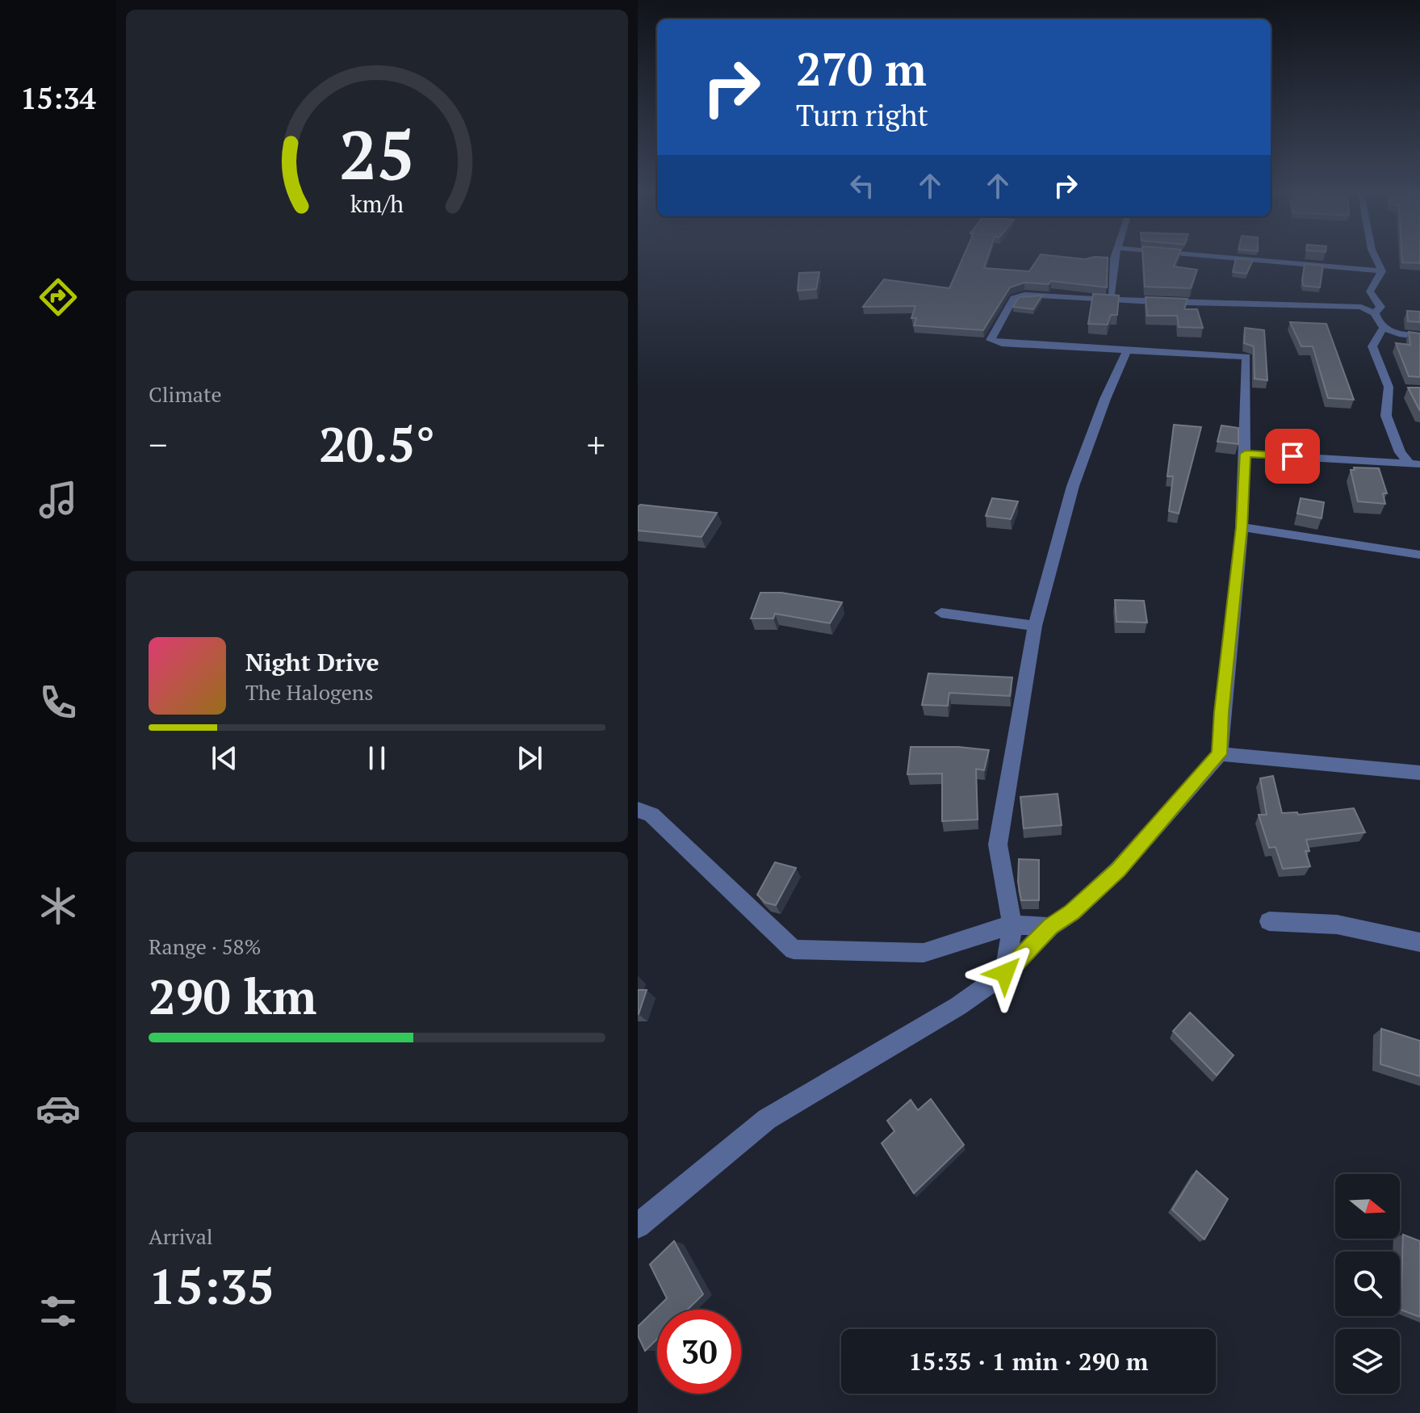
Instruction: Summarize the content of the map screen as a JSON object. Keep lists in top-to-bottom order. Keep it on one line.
{"north":"right","page":{"tabs":"15:34","turn":["270 m","Turn right"],"tile":["Climate",["Range · 58%","290 km"],["Arrival","15:35"]],"heat":["−","20.5°","+"],"song":["Night Drive","The Halogens"],"limit":"30","trip":"15:35 · 1 min · 290 m","gauge":["25","km/h"]}}
